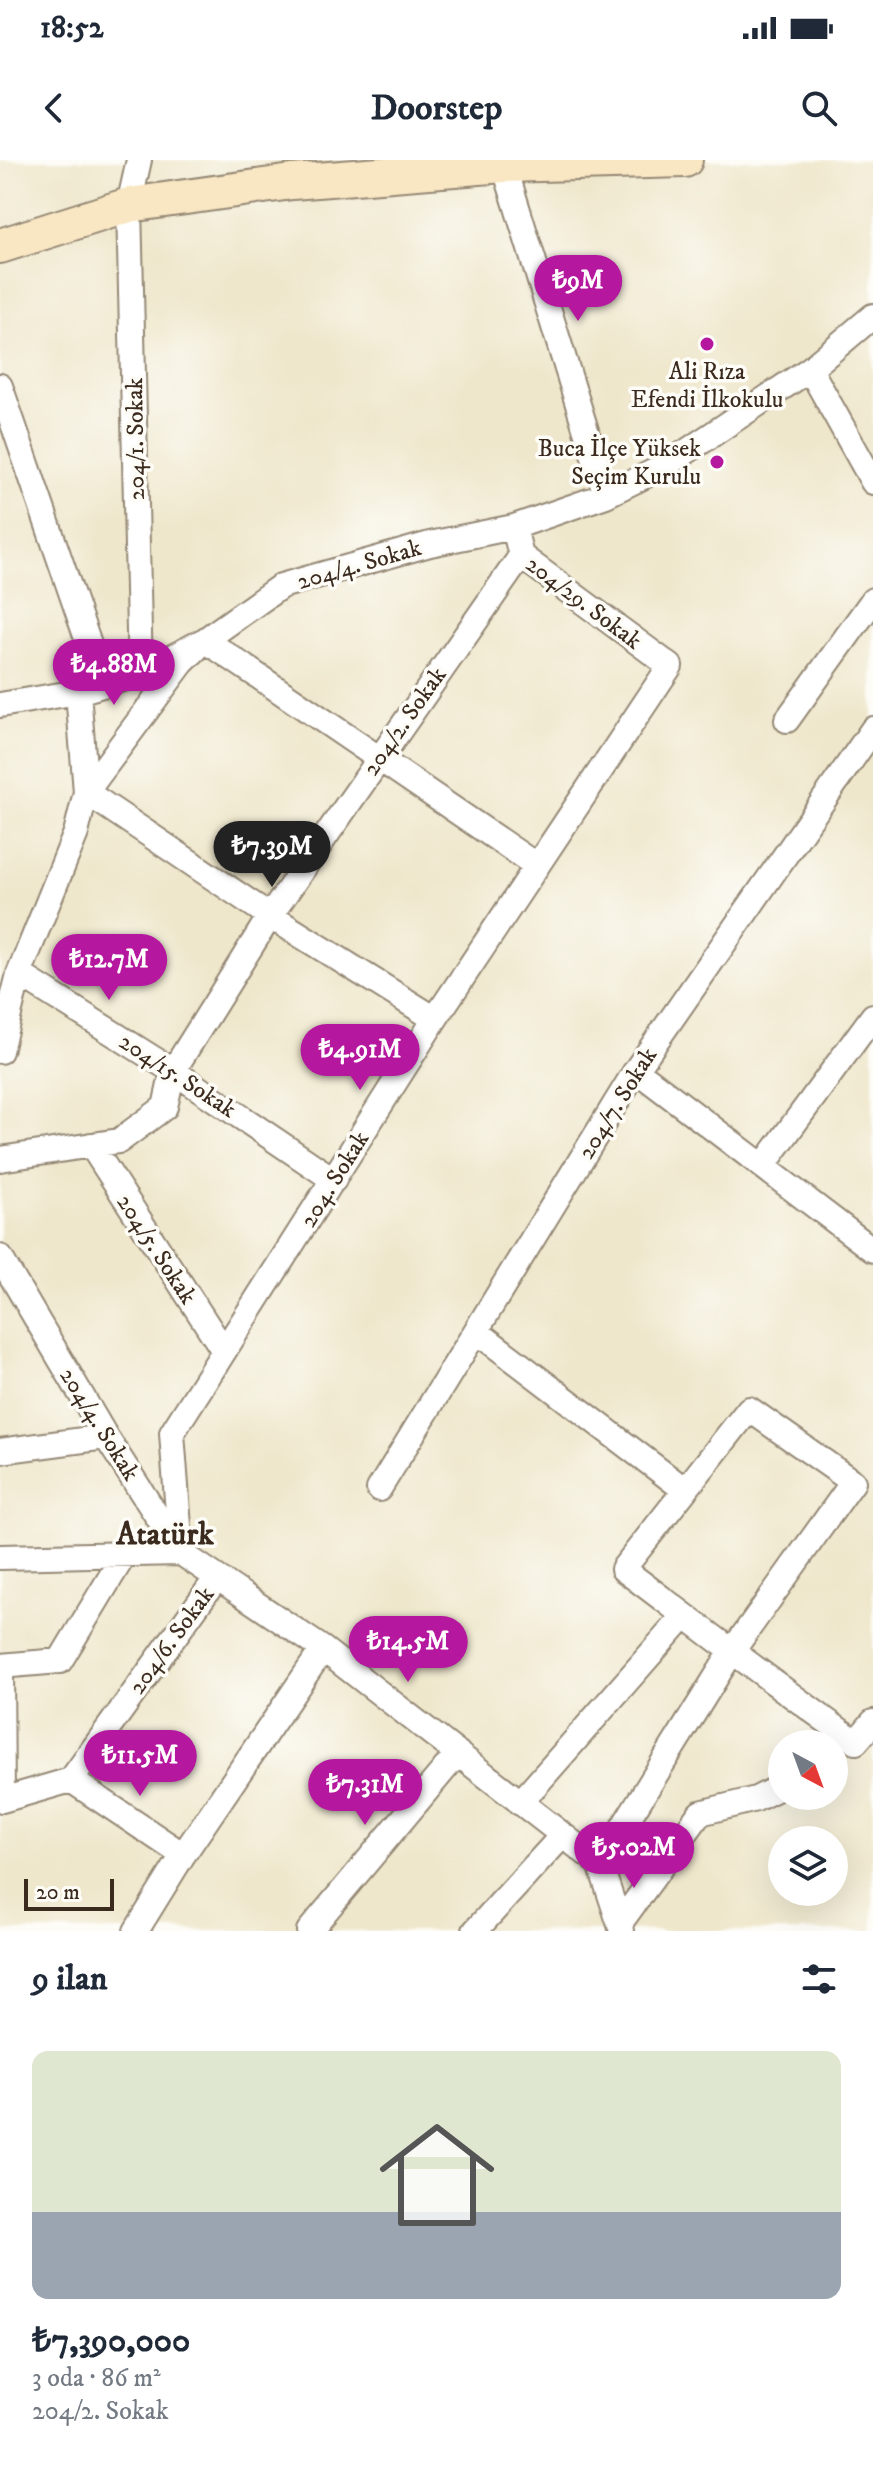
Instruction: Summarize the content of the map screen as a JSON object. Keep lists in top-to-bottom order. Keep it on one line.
{"streets":{"street":["204/1. Sokak","204/4. Sokak","204/29. Sokak","204/2. Sokak","204/15. Sokak","204/7. Sokak","204. Sokak","204/5. Sokak","204/6. Sokak"]},"crossings":[["204/4. Sokak","204/29. Sokak"],["204/4. Sokak","204/15. Sokak"],["204/4. Sokak","204. Sokak"],["204/4. Sokak","204/6. Sokak"],["204/29. Sokak","204/2. Sokak"],["204/29. Sokak","204. Sokak"],["204/2. Sokak","204/15. Sokak"],["204/2. Sokak","204/5. Sokak"],["204/15. Sokak","204. Sokak"],["204. Sokak","204/5. Sokak"]],"districts":["Atatürk"],"places":["Ali Rıza Efendi İlkokulu","Buca İlçe Yüksek Seçim Kurulu"],"scale_bar":"20 m","north":"bottom right","page":{"status":"18:52","header":"Doorstep","price":["₺9M","₺4.88M","₺7.39M","₺12.7M","₺4.91M","₺14.5M","₺11.5M","₺7.31M","₺5.02M"],"scale":"20 m","heading":"9 ilan","list":[{"name":"₺7,390,000","note":"3 oda · 86 m² · 204/2. Sokak"}]}}
